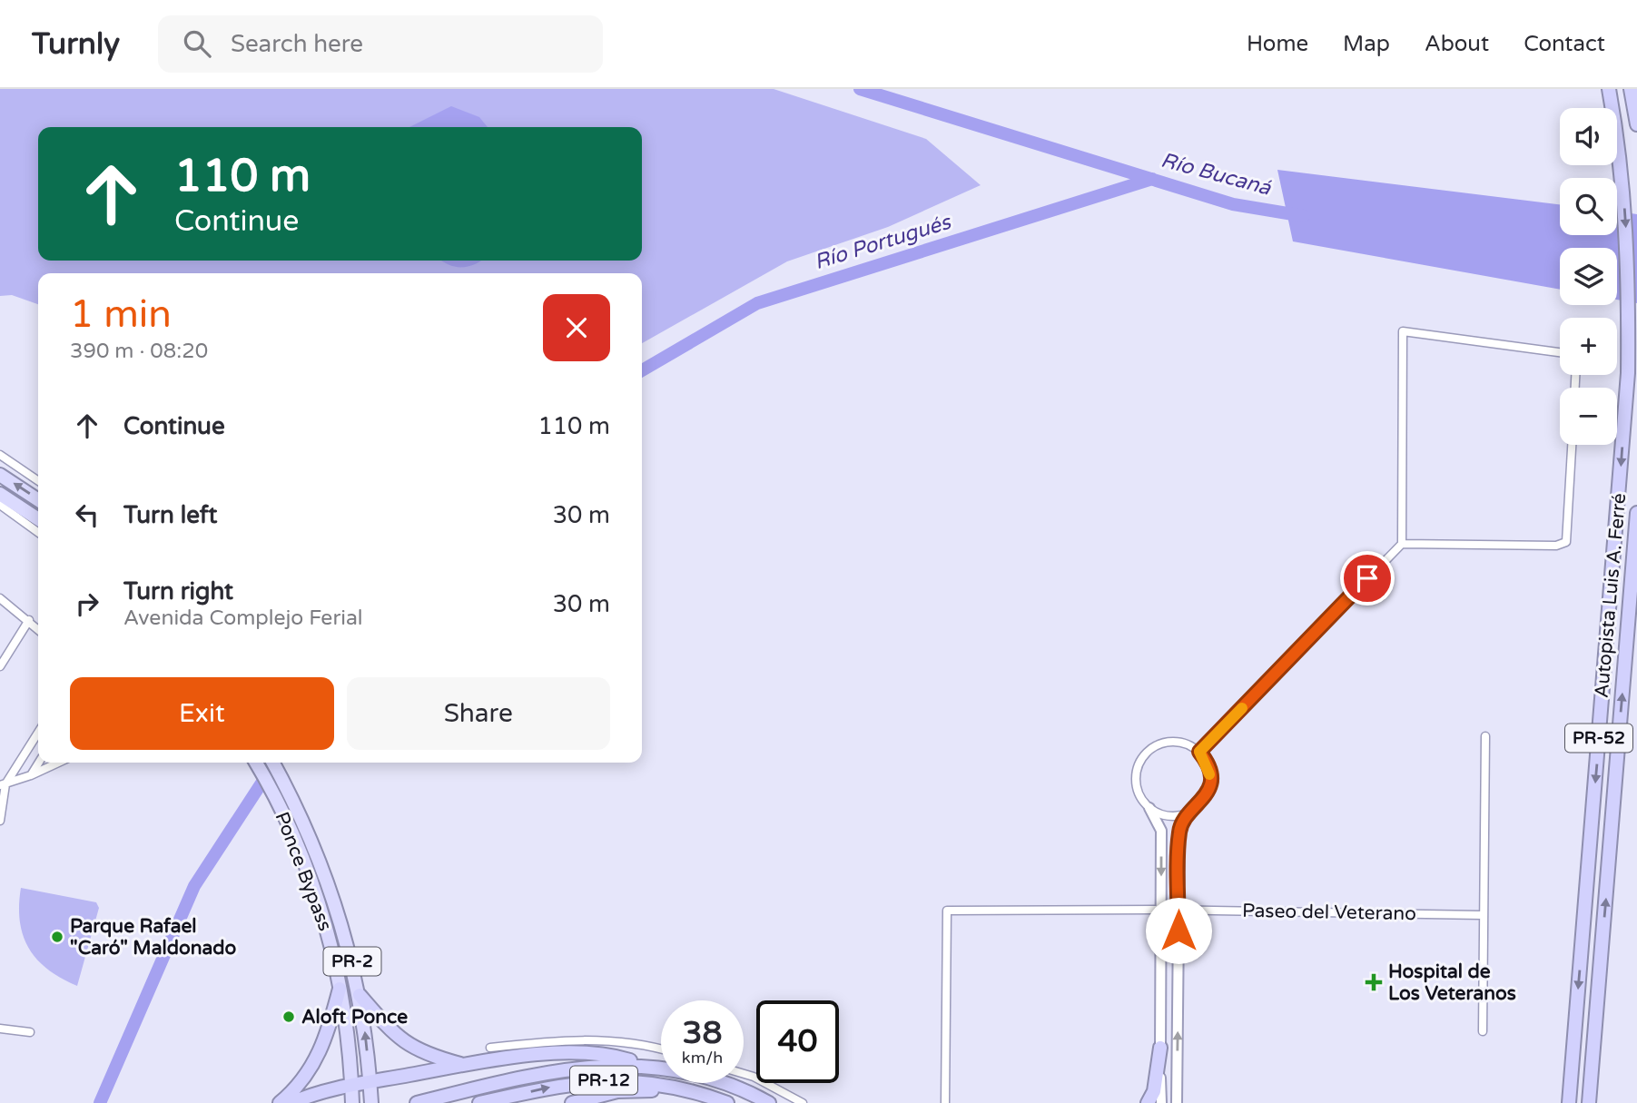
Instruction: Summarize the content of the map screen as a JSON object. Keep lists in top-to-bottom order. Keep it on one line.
{"streets":{"highway":["Autopista Luis A. Ferré","PR-52","Ponce Bypass","PR-2","PR-12"],"street":["Paseo del Veterano"]},"water":["Río Bucaná","Río Portugués"],"places":{"other":["Parque Rafael \"Caró\" Maldonado","Aloft Ponce"],"health":["Hospital de Los Veteranos"]},"page":{"header":"Turnly","search":"Search here","nav":["Home","Map","About","Contact"],"map_buttons":["+","−"],"turn":["110 m","Continue"],"heading":["1 min","390 m · 08:20"],"list":[{"name":"Continue","value":"110 m"},{"name":"Turn left","value":"30 m"},{"name":"Turn right","note":"Avenida Complejo Ferial","value":"30 m"}],"buttons":["Exit","Share"],"speed":"38 km/h","limit":"40"}}
